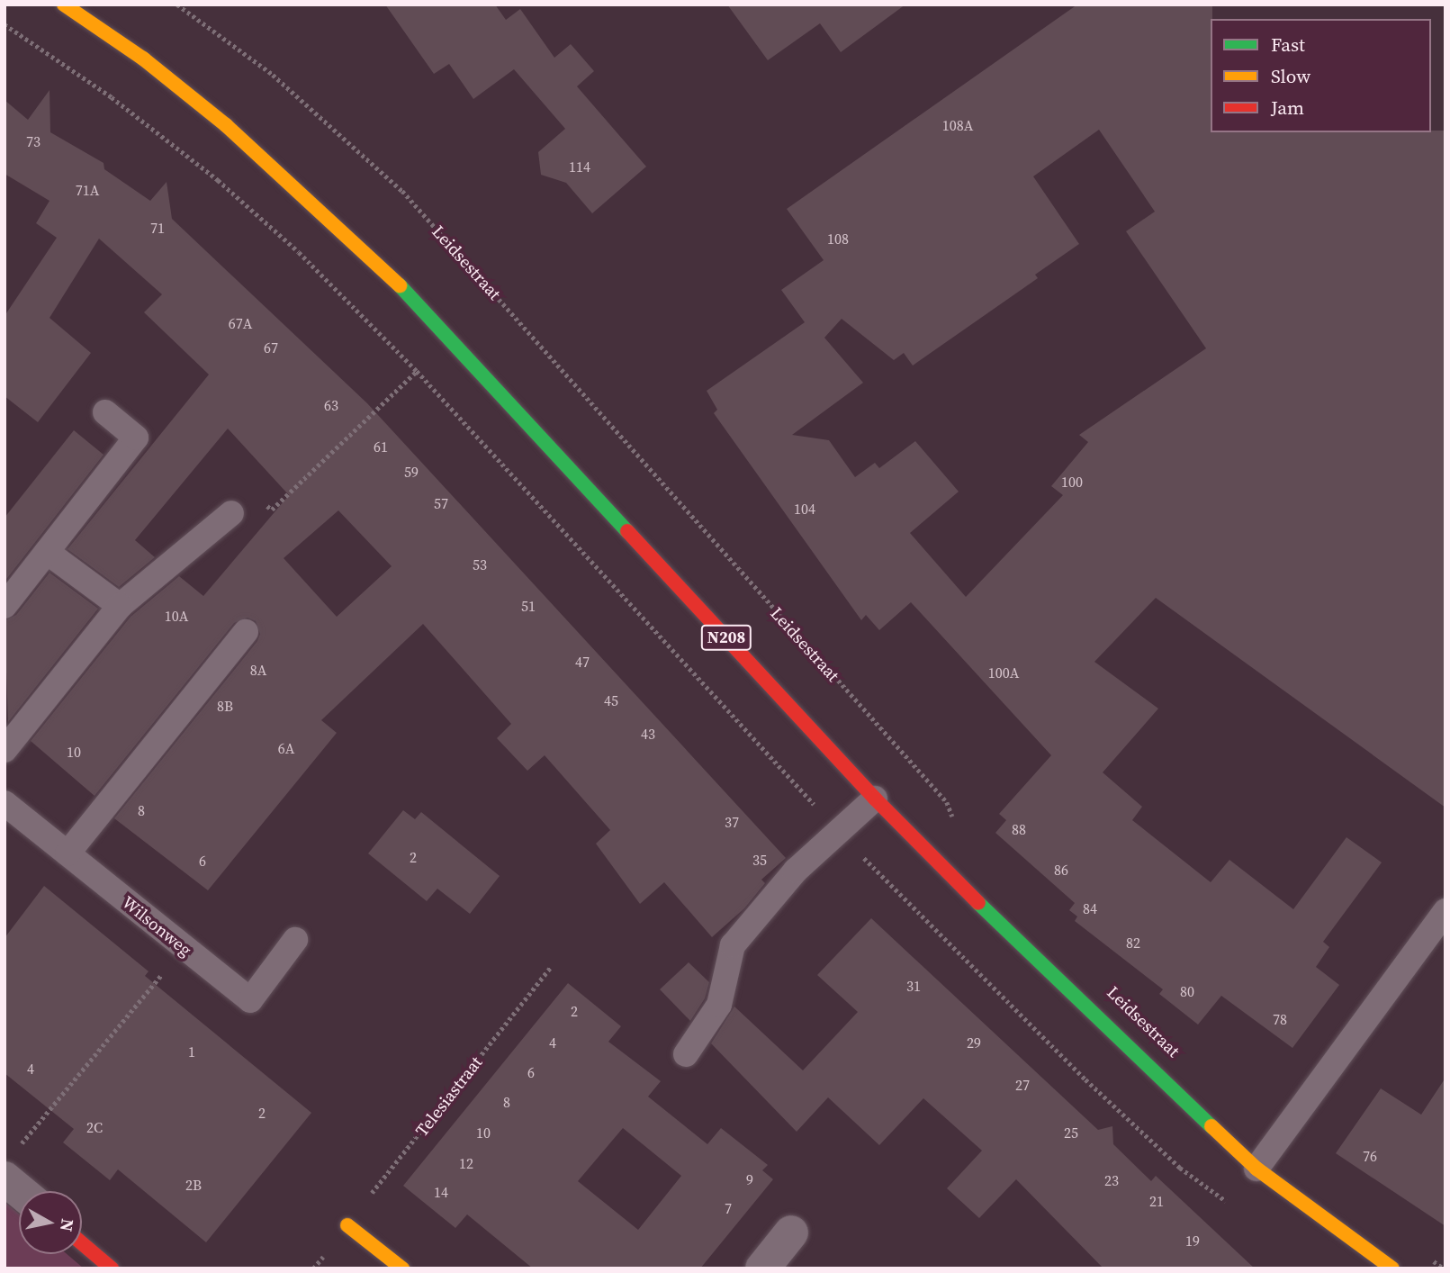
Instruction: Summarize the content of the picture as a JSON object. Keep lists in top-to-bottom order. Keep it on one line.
{"streets":{"main road":["Leidsestraat","N208"],"lane":["Wilsonweg"],"path":["Telesiastraat"]},"house_numbers":["108A","73","114","71A","71","108","67A","67","63","61","59","100","57","104","53","51","10A","47","8A","100A","45","8B","43","6A","10","8","37","88","2","35","6","86","84","82","31","80","2","78","4","29","1","4","6","27","8","2","2C","10","25","76","12","9","23","2B","14","21","7","19"],"legend":["Fast","Slow","Jam"],"north":"right"}
